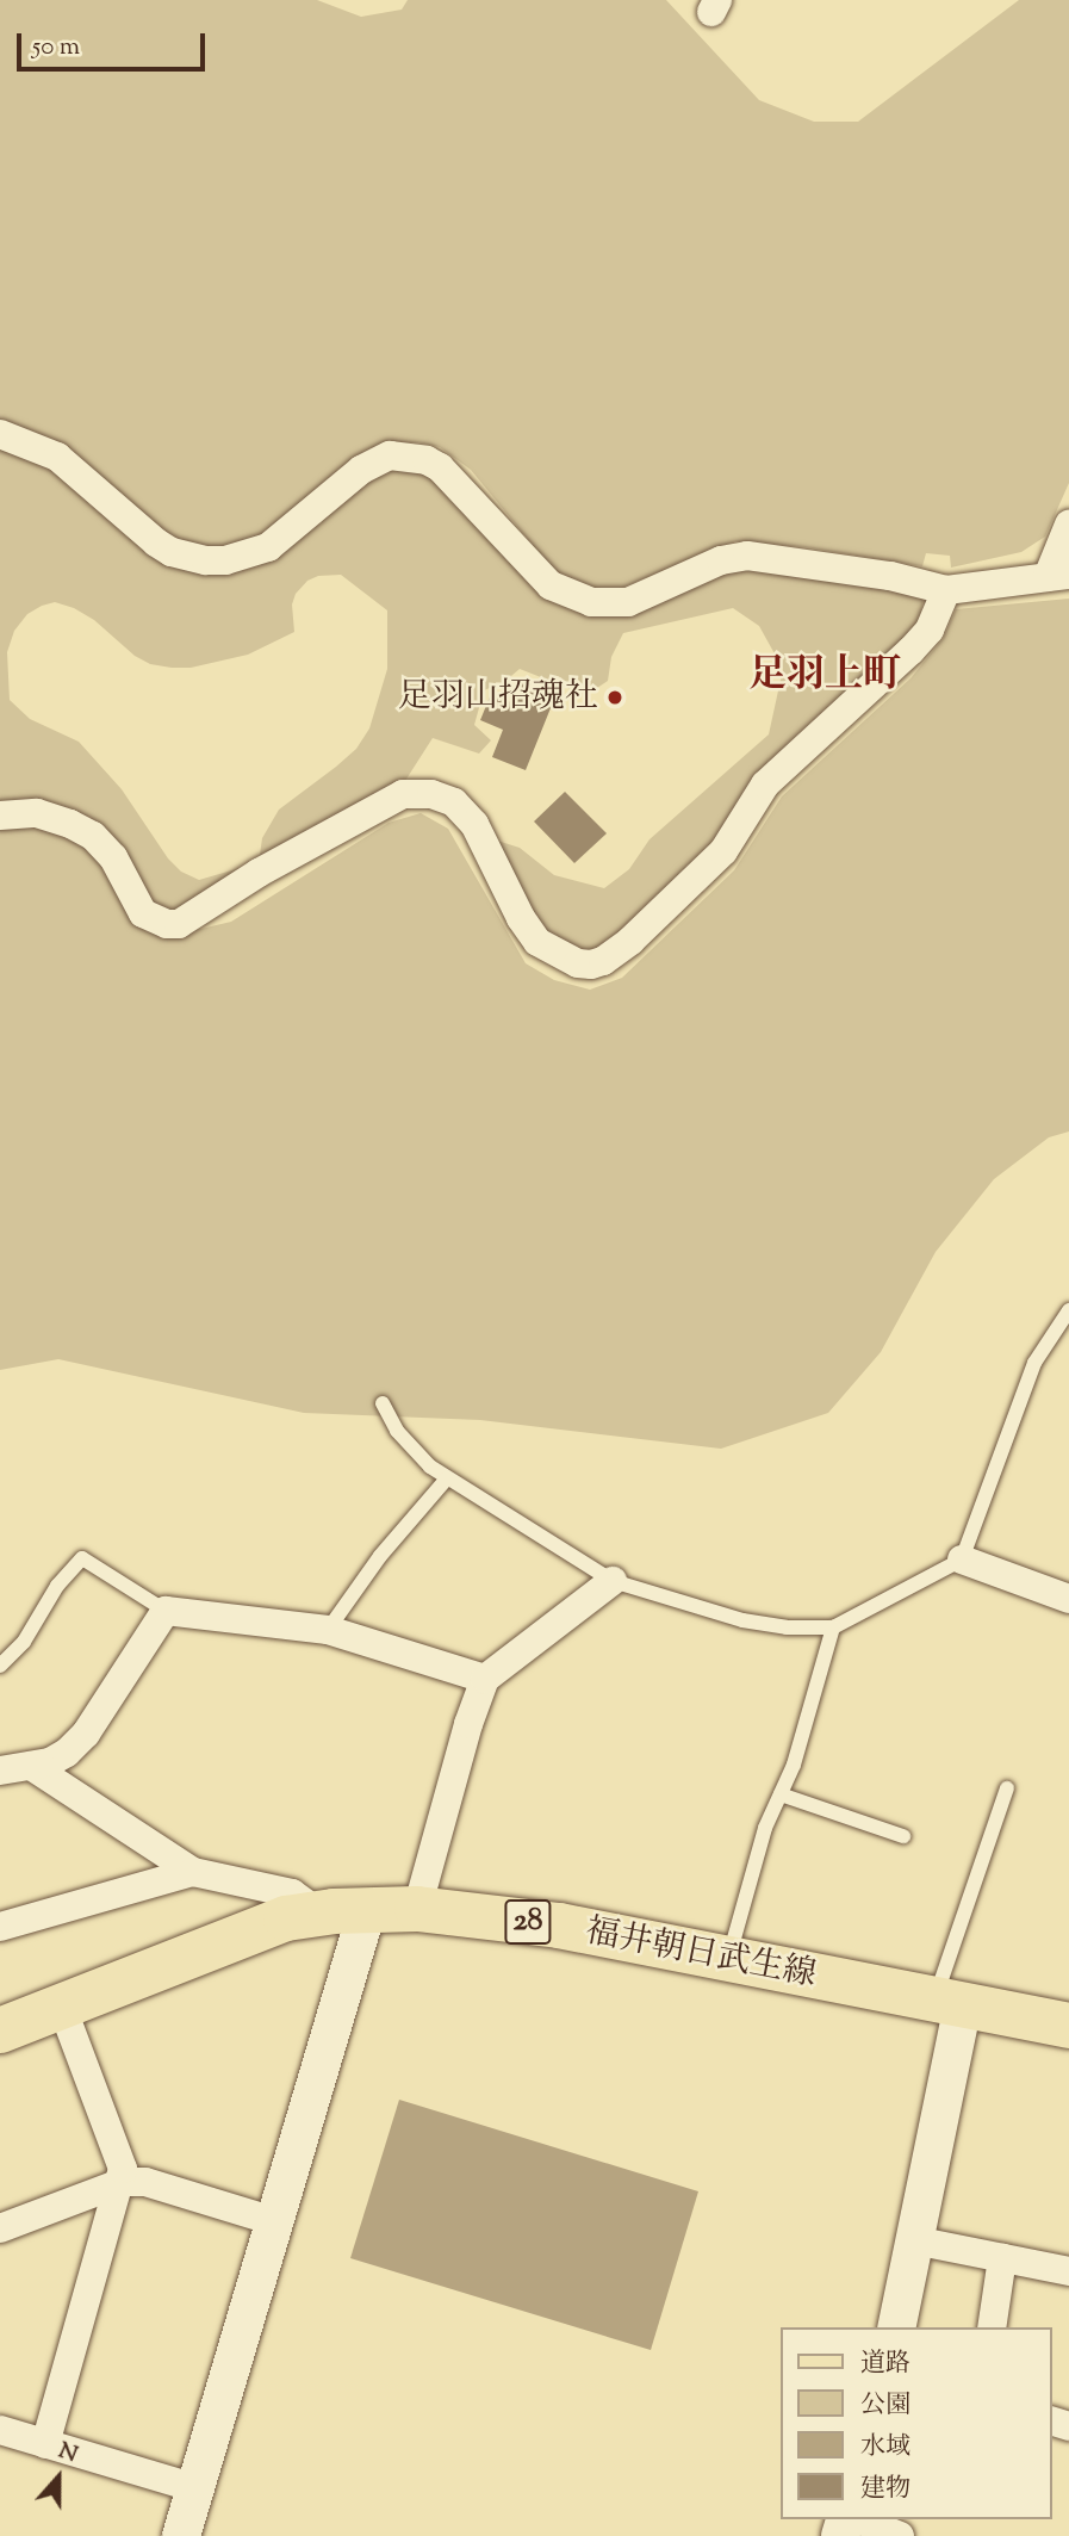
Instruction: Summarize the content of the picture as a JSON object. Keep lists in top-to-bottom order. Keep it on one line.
{"streets":{"main road":["28","福井朝日武生線"]},"districts":["足羽上町"],"places":["足羽山招魂社"],"legend":["道路","公園","水域","建物"],"scale_bar":"50 m","north":"top"}
